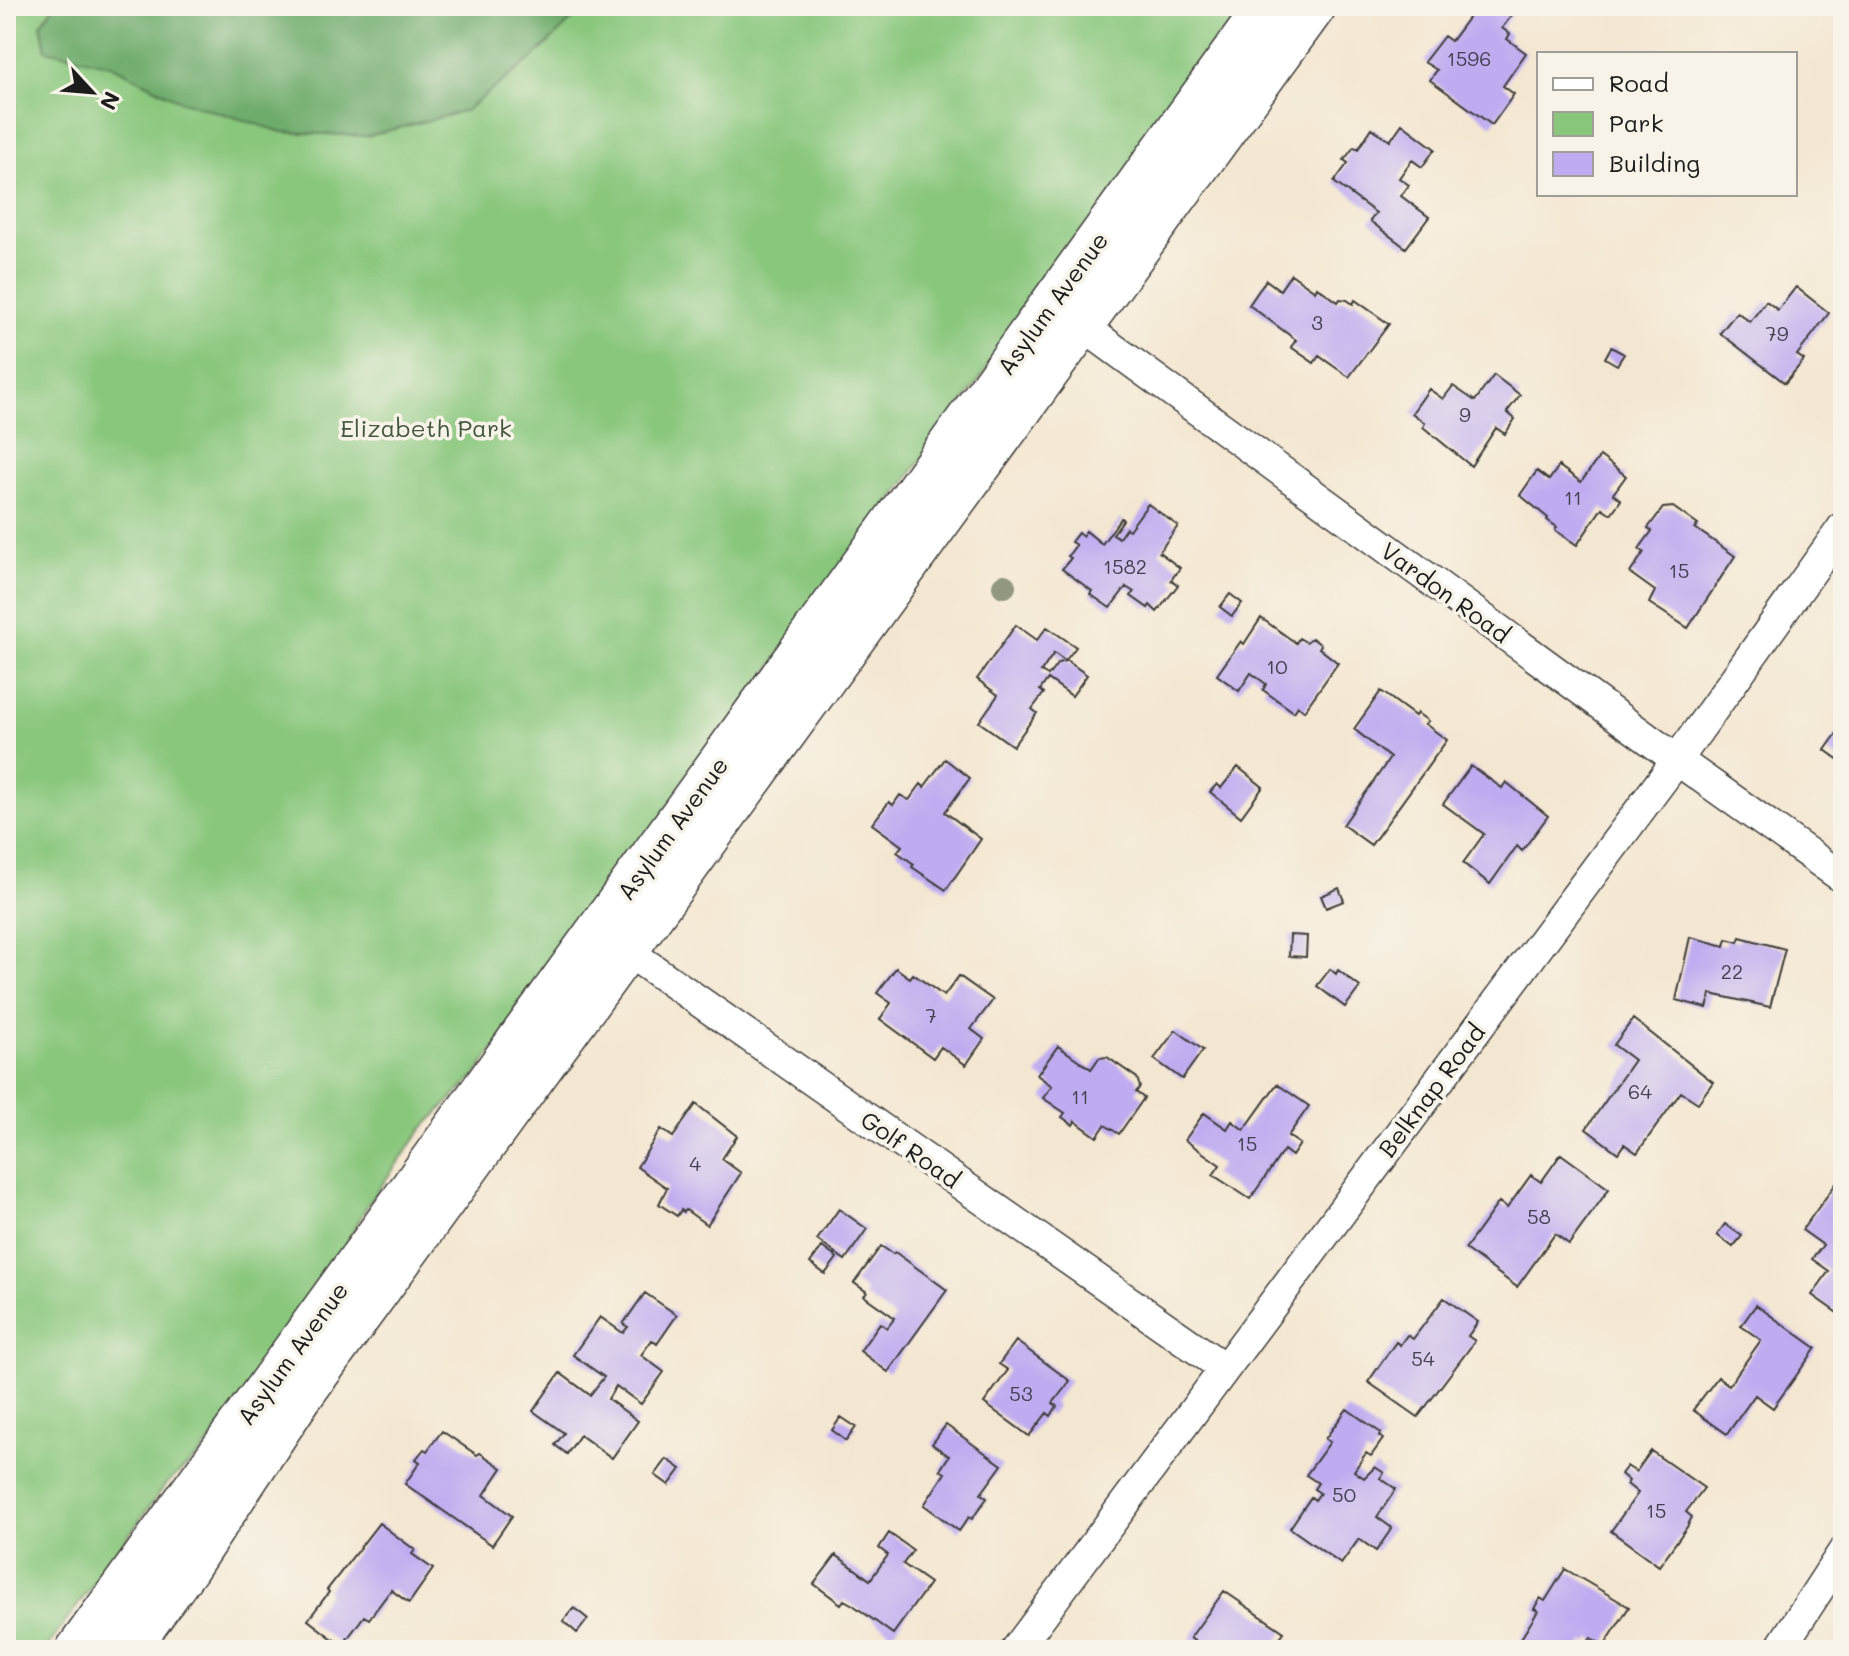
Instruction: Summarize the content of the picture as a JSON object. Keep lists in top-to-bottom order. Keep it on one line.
{"streets":{"main road":["Asylum Avenue"],"street":["Vardon Road","Belknap Road","Golf Road"]},"crossings":[["Asylum Avenue","Vardon Road"],["Asylum Avenue","Golf Road"],["Vardon Road","Belknap Road"],["Belknap Road","Golf Road"]],"parks":["Elizabeth Park"],"house_numbers":["1596","3","79","9","11","1582","15","10","22","7","64","11","15","4","58","54","53","50","15"],"legend":["Road","Park","Building"],"north":"bottom right"}
